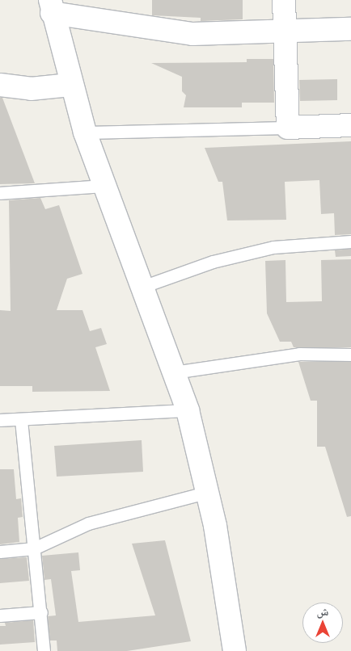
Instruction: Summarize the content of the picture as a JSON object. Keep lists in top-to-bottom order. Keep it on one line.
{"north":"top"}
